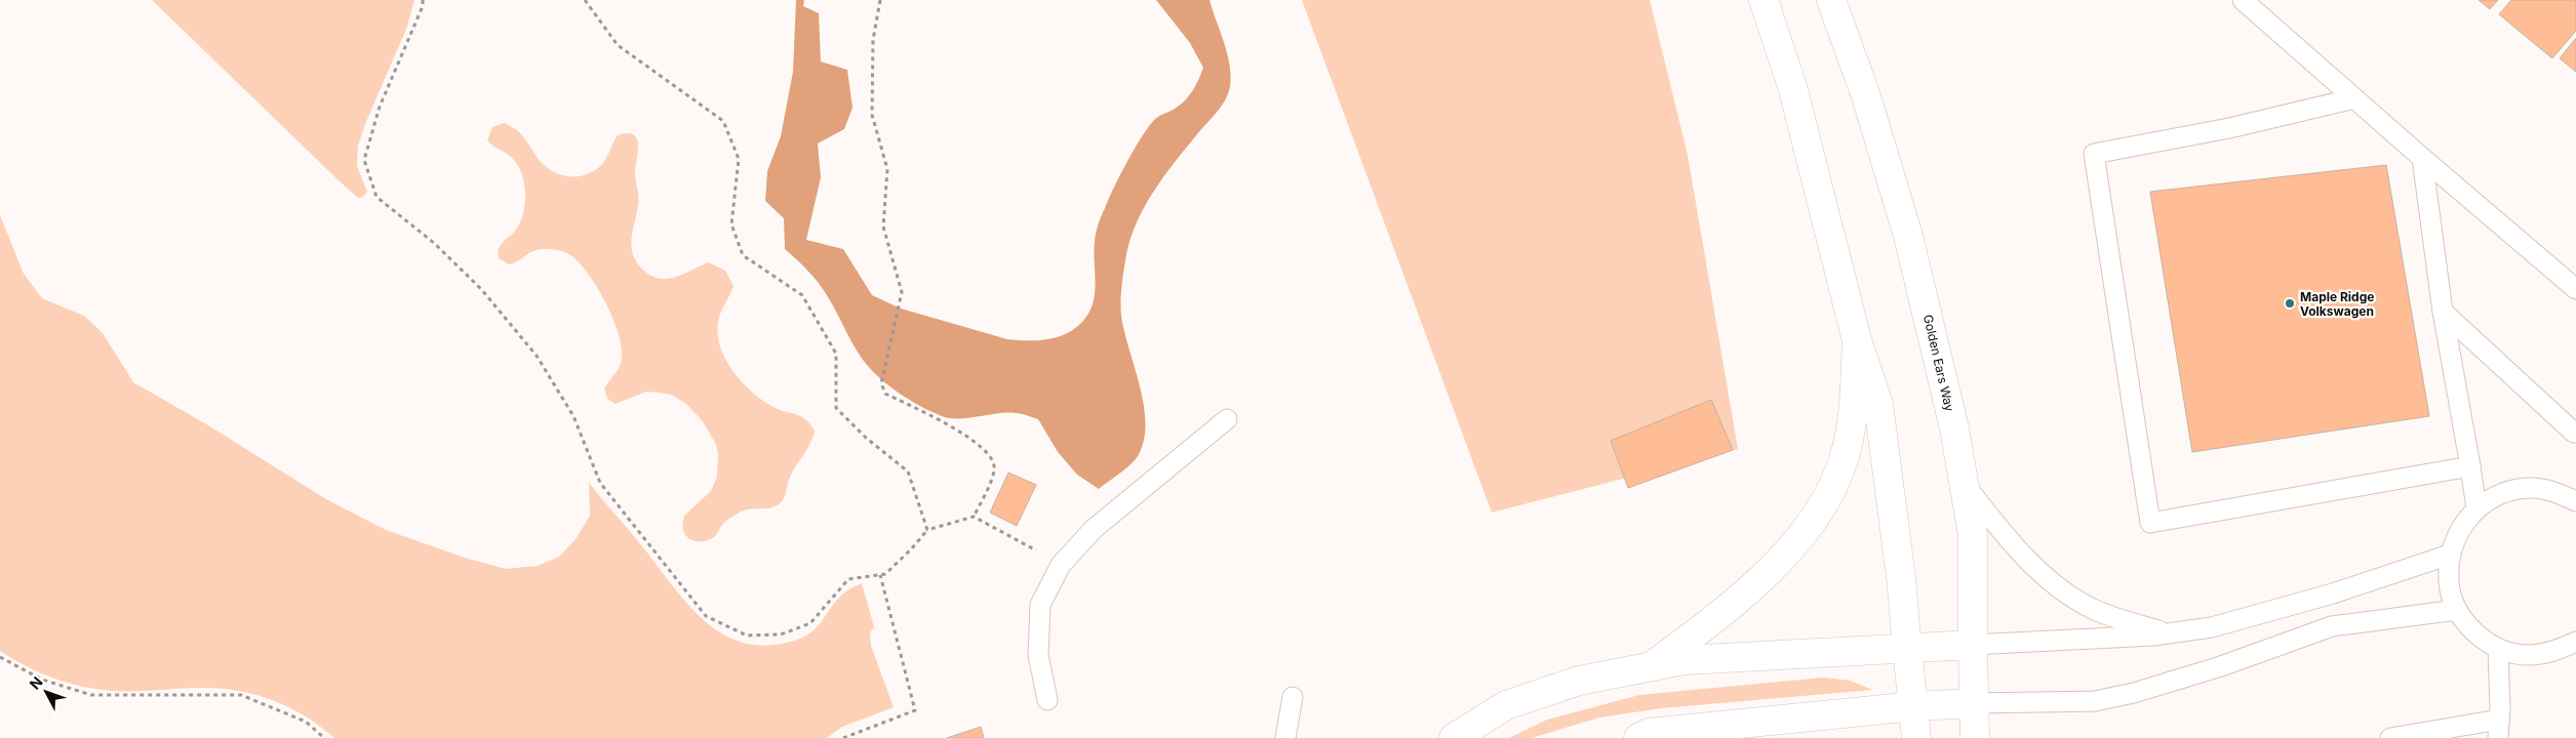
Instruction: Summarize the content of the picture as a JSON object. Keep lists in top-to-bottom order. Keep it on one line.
{"streets":{"main road":["Golden Ears Way"]},"places":["Maple Ridge Volkswagen"],"north":"top left"}
